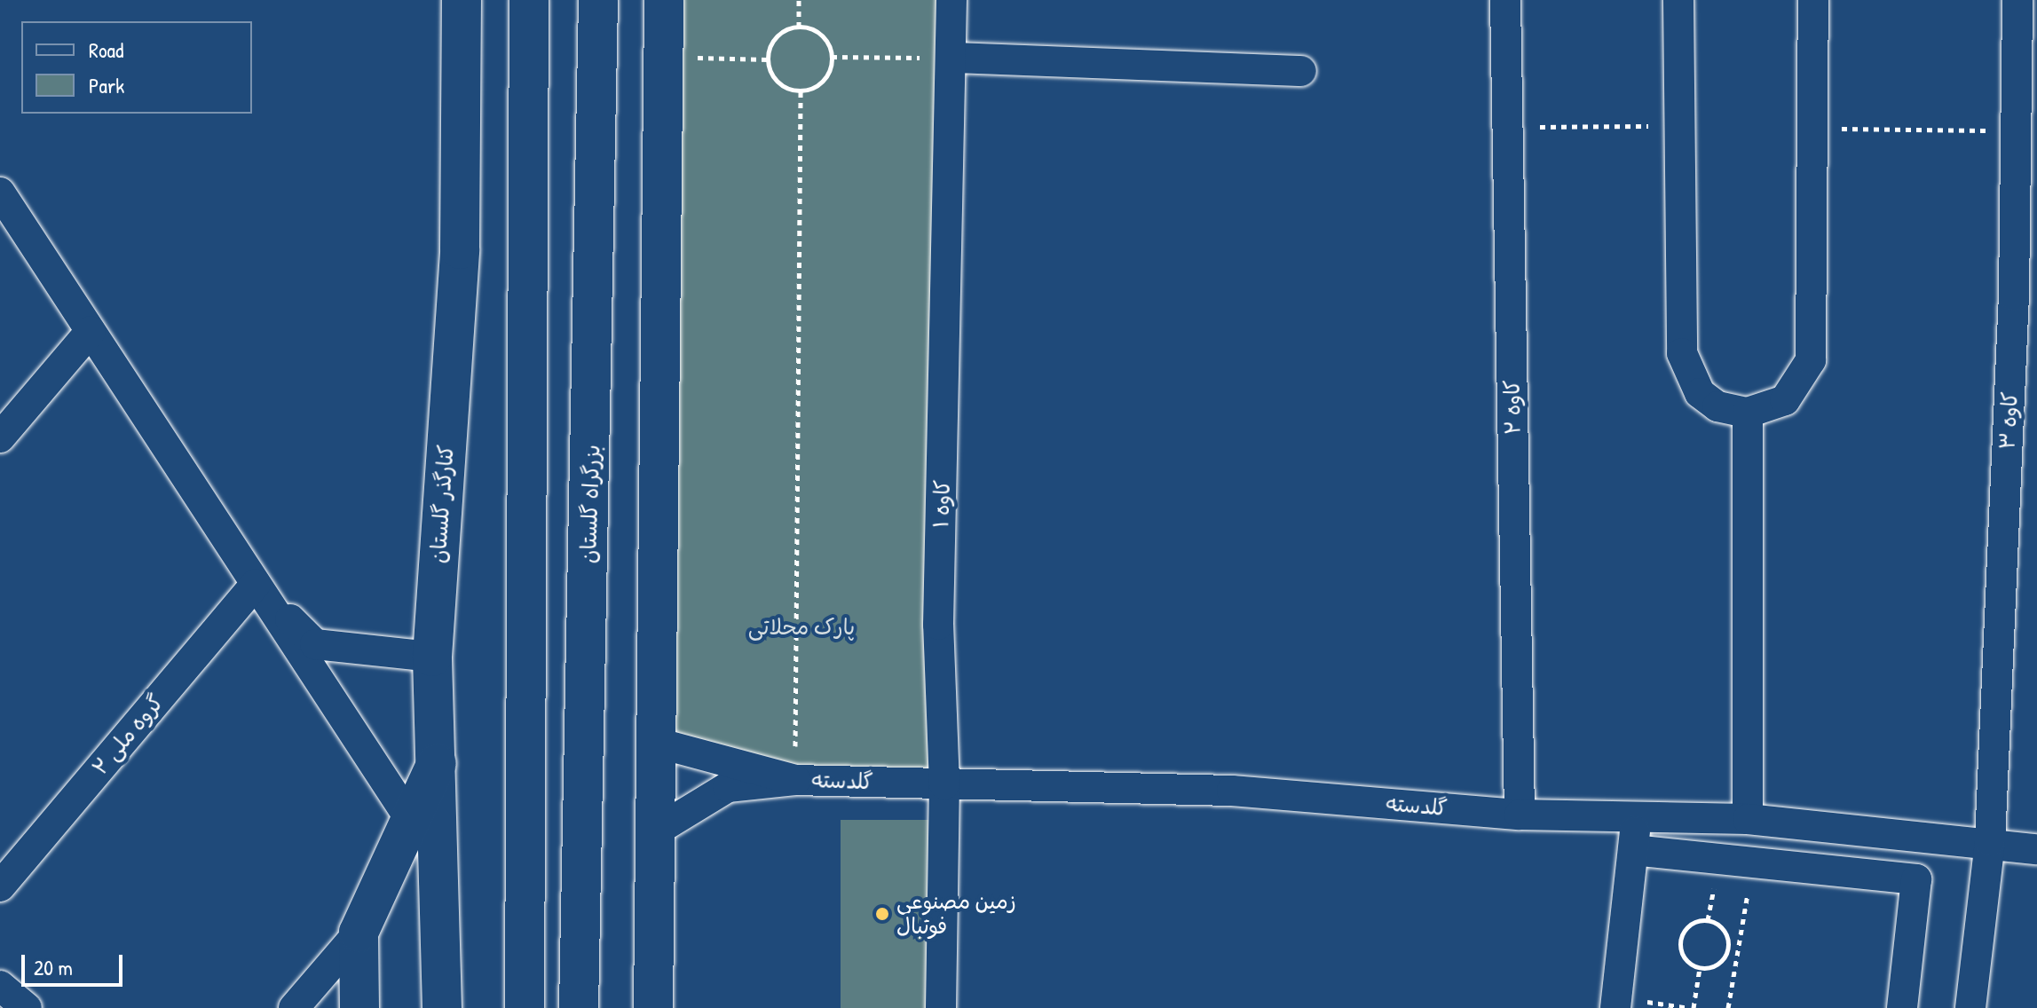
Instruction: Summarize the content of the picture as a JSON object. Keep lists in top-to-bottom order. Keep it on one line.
{"streets":{"main road":["کنارگذر گلستان","بزرگراه گلستان"],"street":["کاوه ۲","کاوه ۳","کاوه ۱","گروه ملی ۲","گلدسته"]},"crossings":[["کاوه ۲","گلدسته"],["کاوه ۳","گلدسته"],["کاوه ۱","گلدسته"]],"parks":["پارک محلاتی"],"places":["زمین مصنوعی فوتبال"],"legend":["Road","Park"],"scale_bar":"20 m"}
